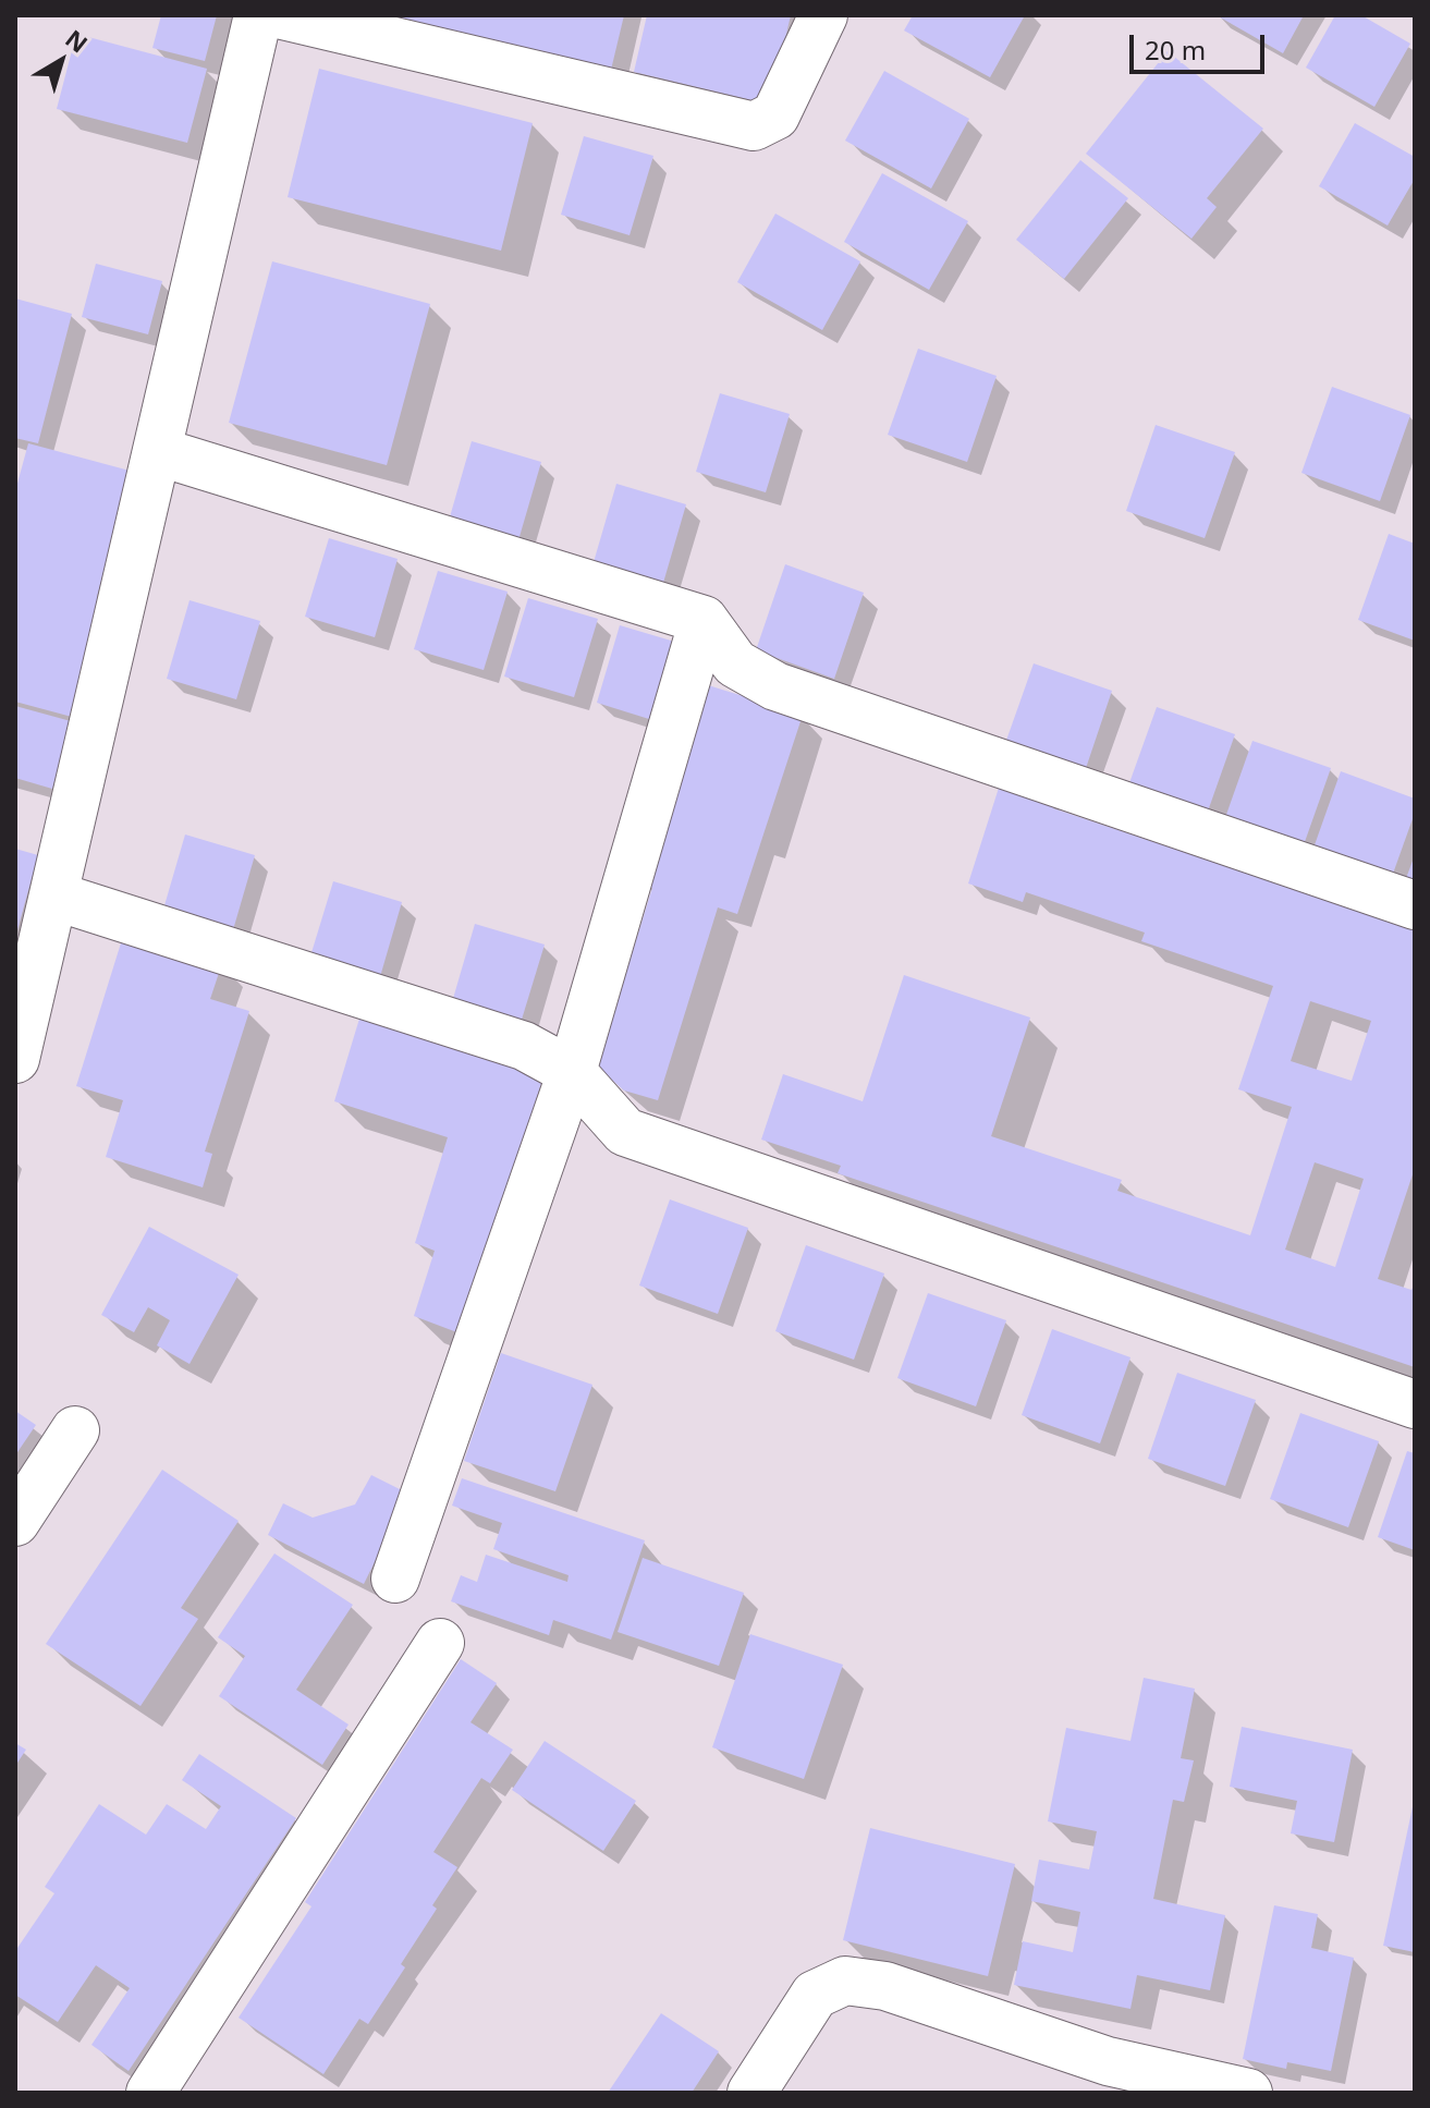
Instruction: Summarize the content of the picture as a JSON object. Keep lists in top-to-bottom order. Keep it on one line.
{"scale_bar":"20 m","north":"top right"}
